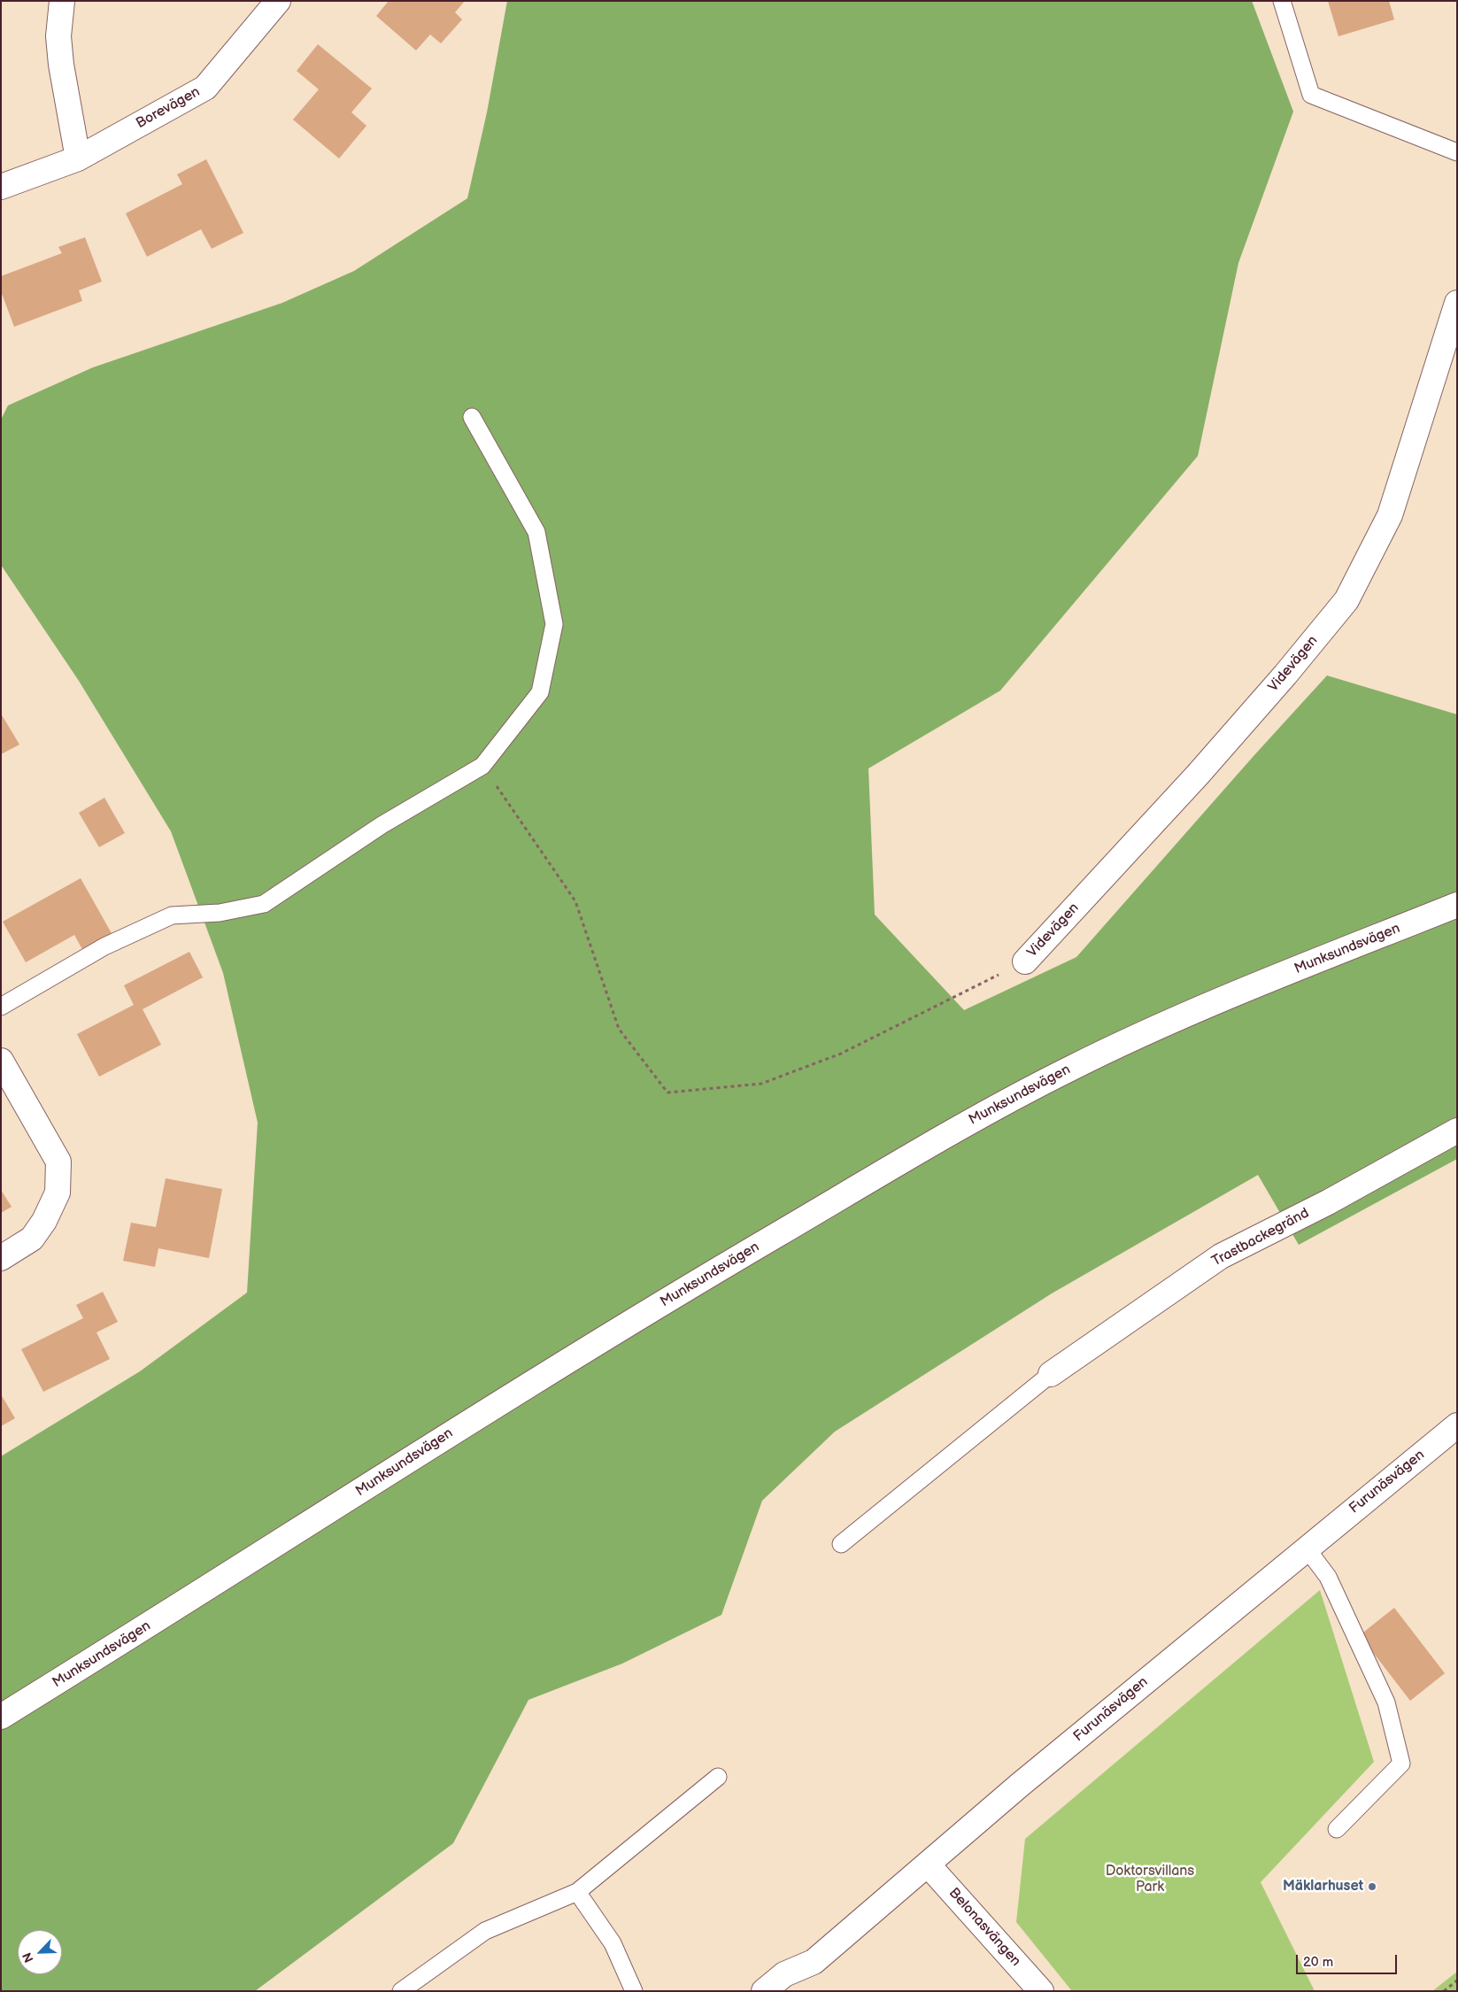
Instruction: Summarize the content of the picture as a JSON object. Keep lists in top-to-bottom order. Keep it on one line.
{"streets":{"street":["Borevägen","Videvägen","Munksundsvägen","Trastbackegränd","Furunäsvägen","Belonasvängen"]},"crossings":[["Furunäsvägen","Belonasvängen"]],"parks":["Doktorsvillans Park"],"places":["Mäklarhuset"],"scale_bar":"20 m","north":"bottom left"}
